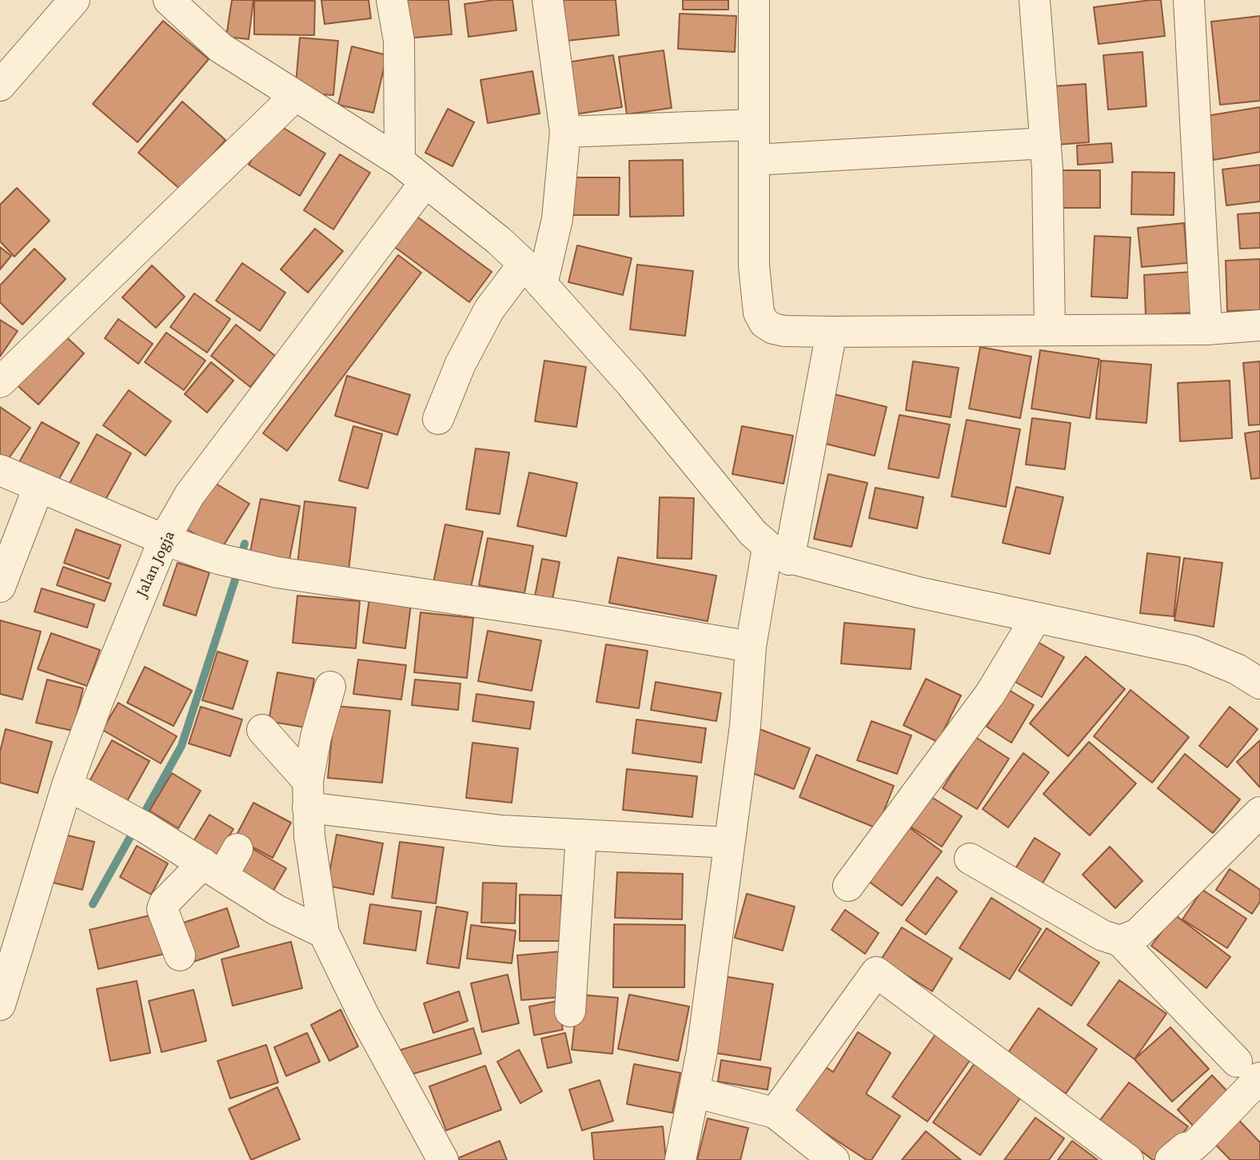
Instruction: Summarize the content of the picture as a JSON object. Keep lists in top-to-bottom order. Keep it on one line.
{"streets":{"street":["Jalan Jogja"]}}
